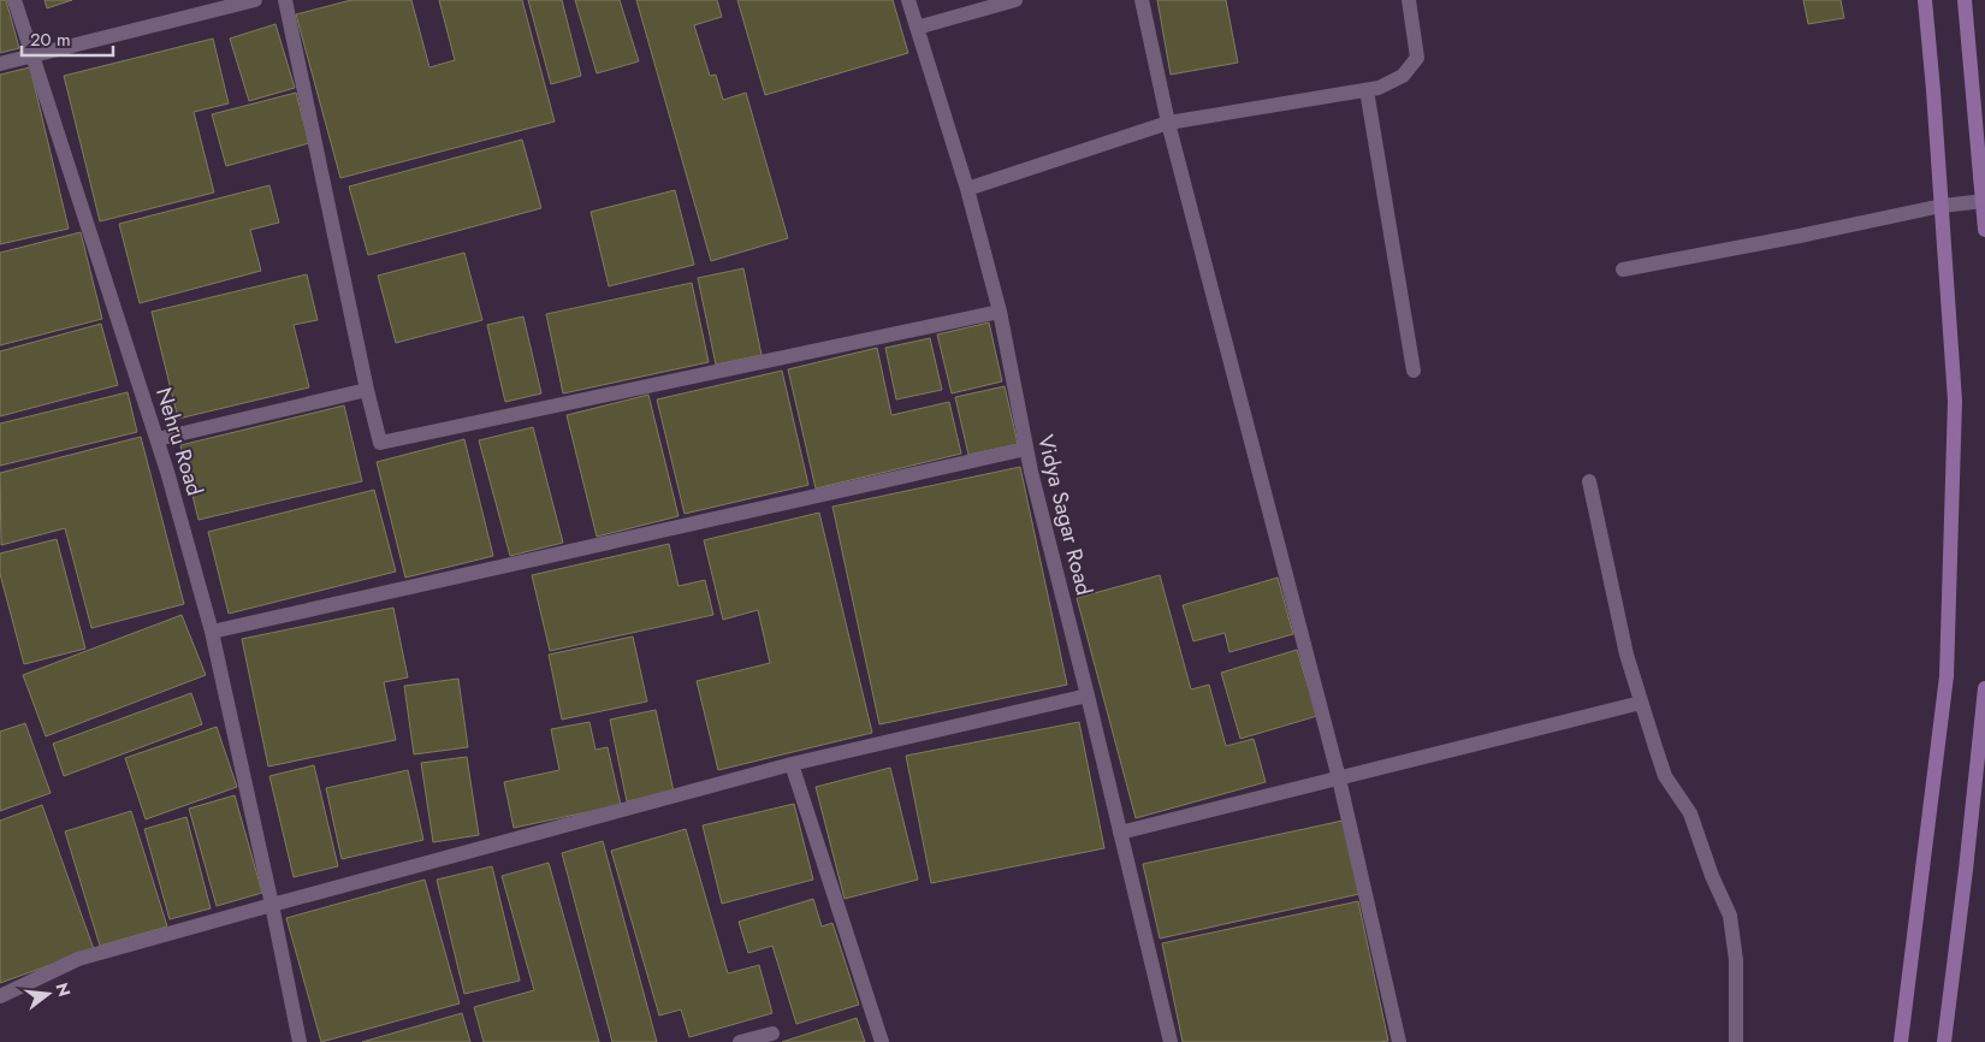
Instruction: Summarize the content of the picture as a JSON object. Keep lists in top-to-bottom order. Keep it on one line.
{"streets":{"street":["Nehru Road","Vidya Sagar Road"]},"scale_bar":"20 m","north":"right"}
